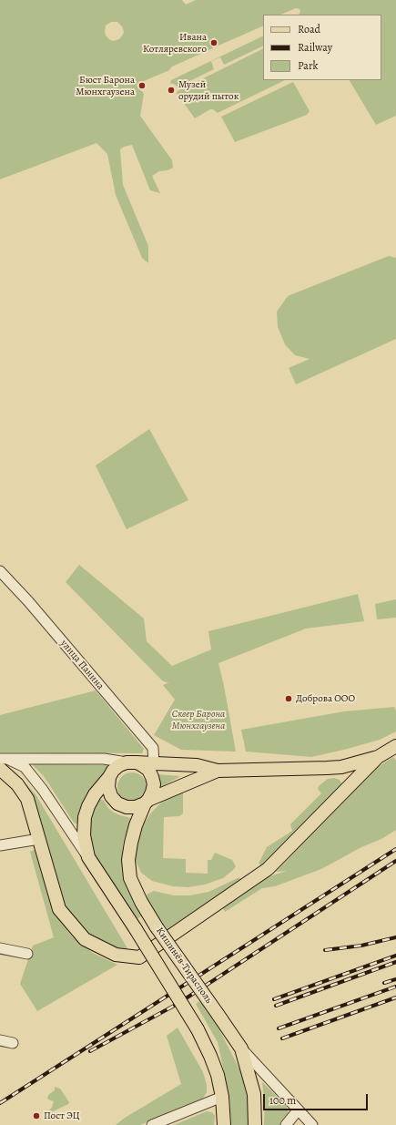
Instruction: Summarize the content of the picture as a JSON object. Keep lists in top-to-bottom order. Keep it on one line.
{"streets":{"main road":["Кишинёв-Тирасполь"],"street":["улица Панина"]},"parks":["Сквер Барона Мюнхгаузена"],"places":["Ивана Котляревского","Бюст Барона Мюнхгаузена","Музей орудий пыток","Доброва ООО","Пост ЭЦ"],"legend":["Road","Railway","Park"],"scale_bar":"100 m"}
